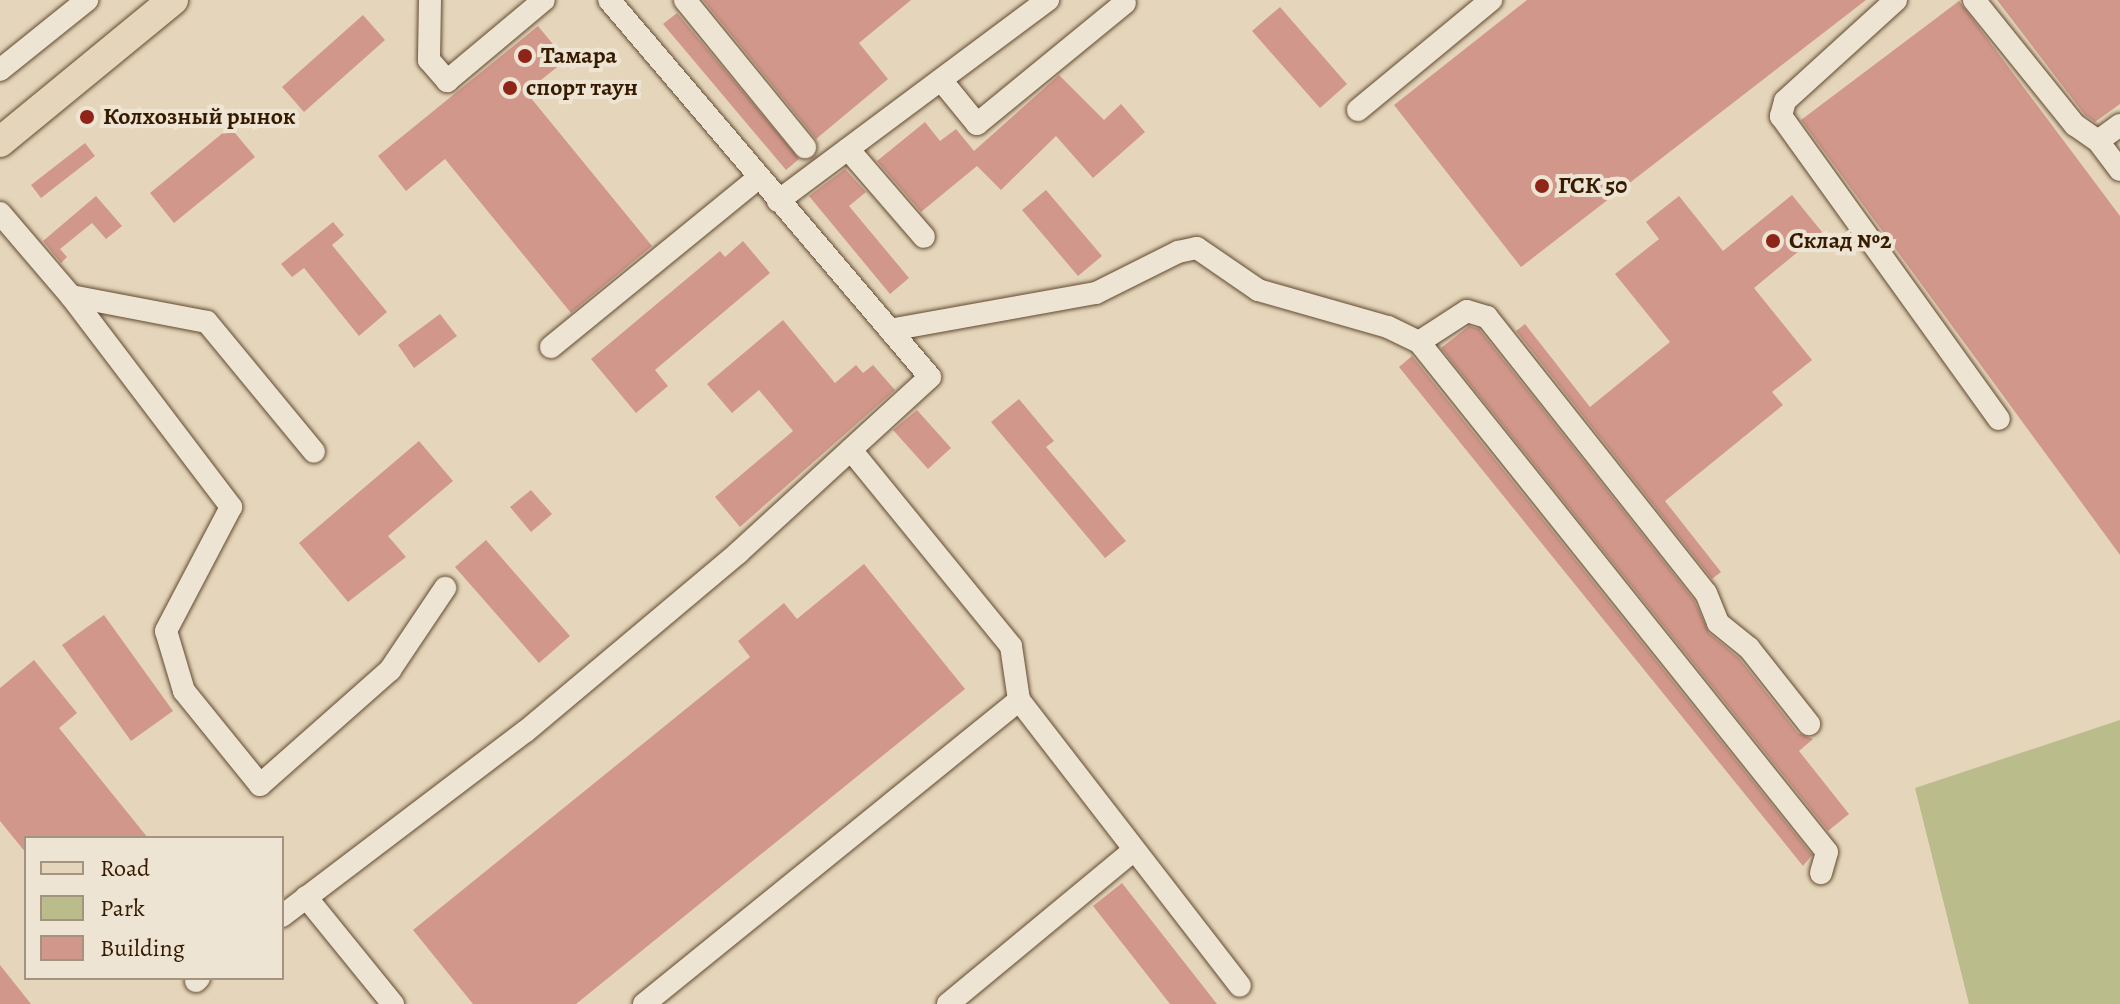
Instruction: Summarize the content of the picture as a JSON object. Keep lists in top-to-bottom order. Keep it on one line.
{"places":["Тамара","спорт таун","Колхозный рынок","ГСК 50","Склад №2"],"legend":["Road","Park","Building"]}
